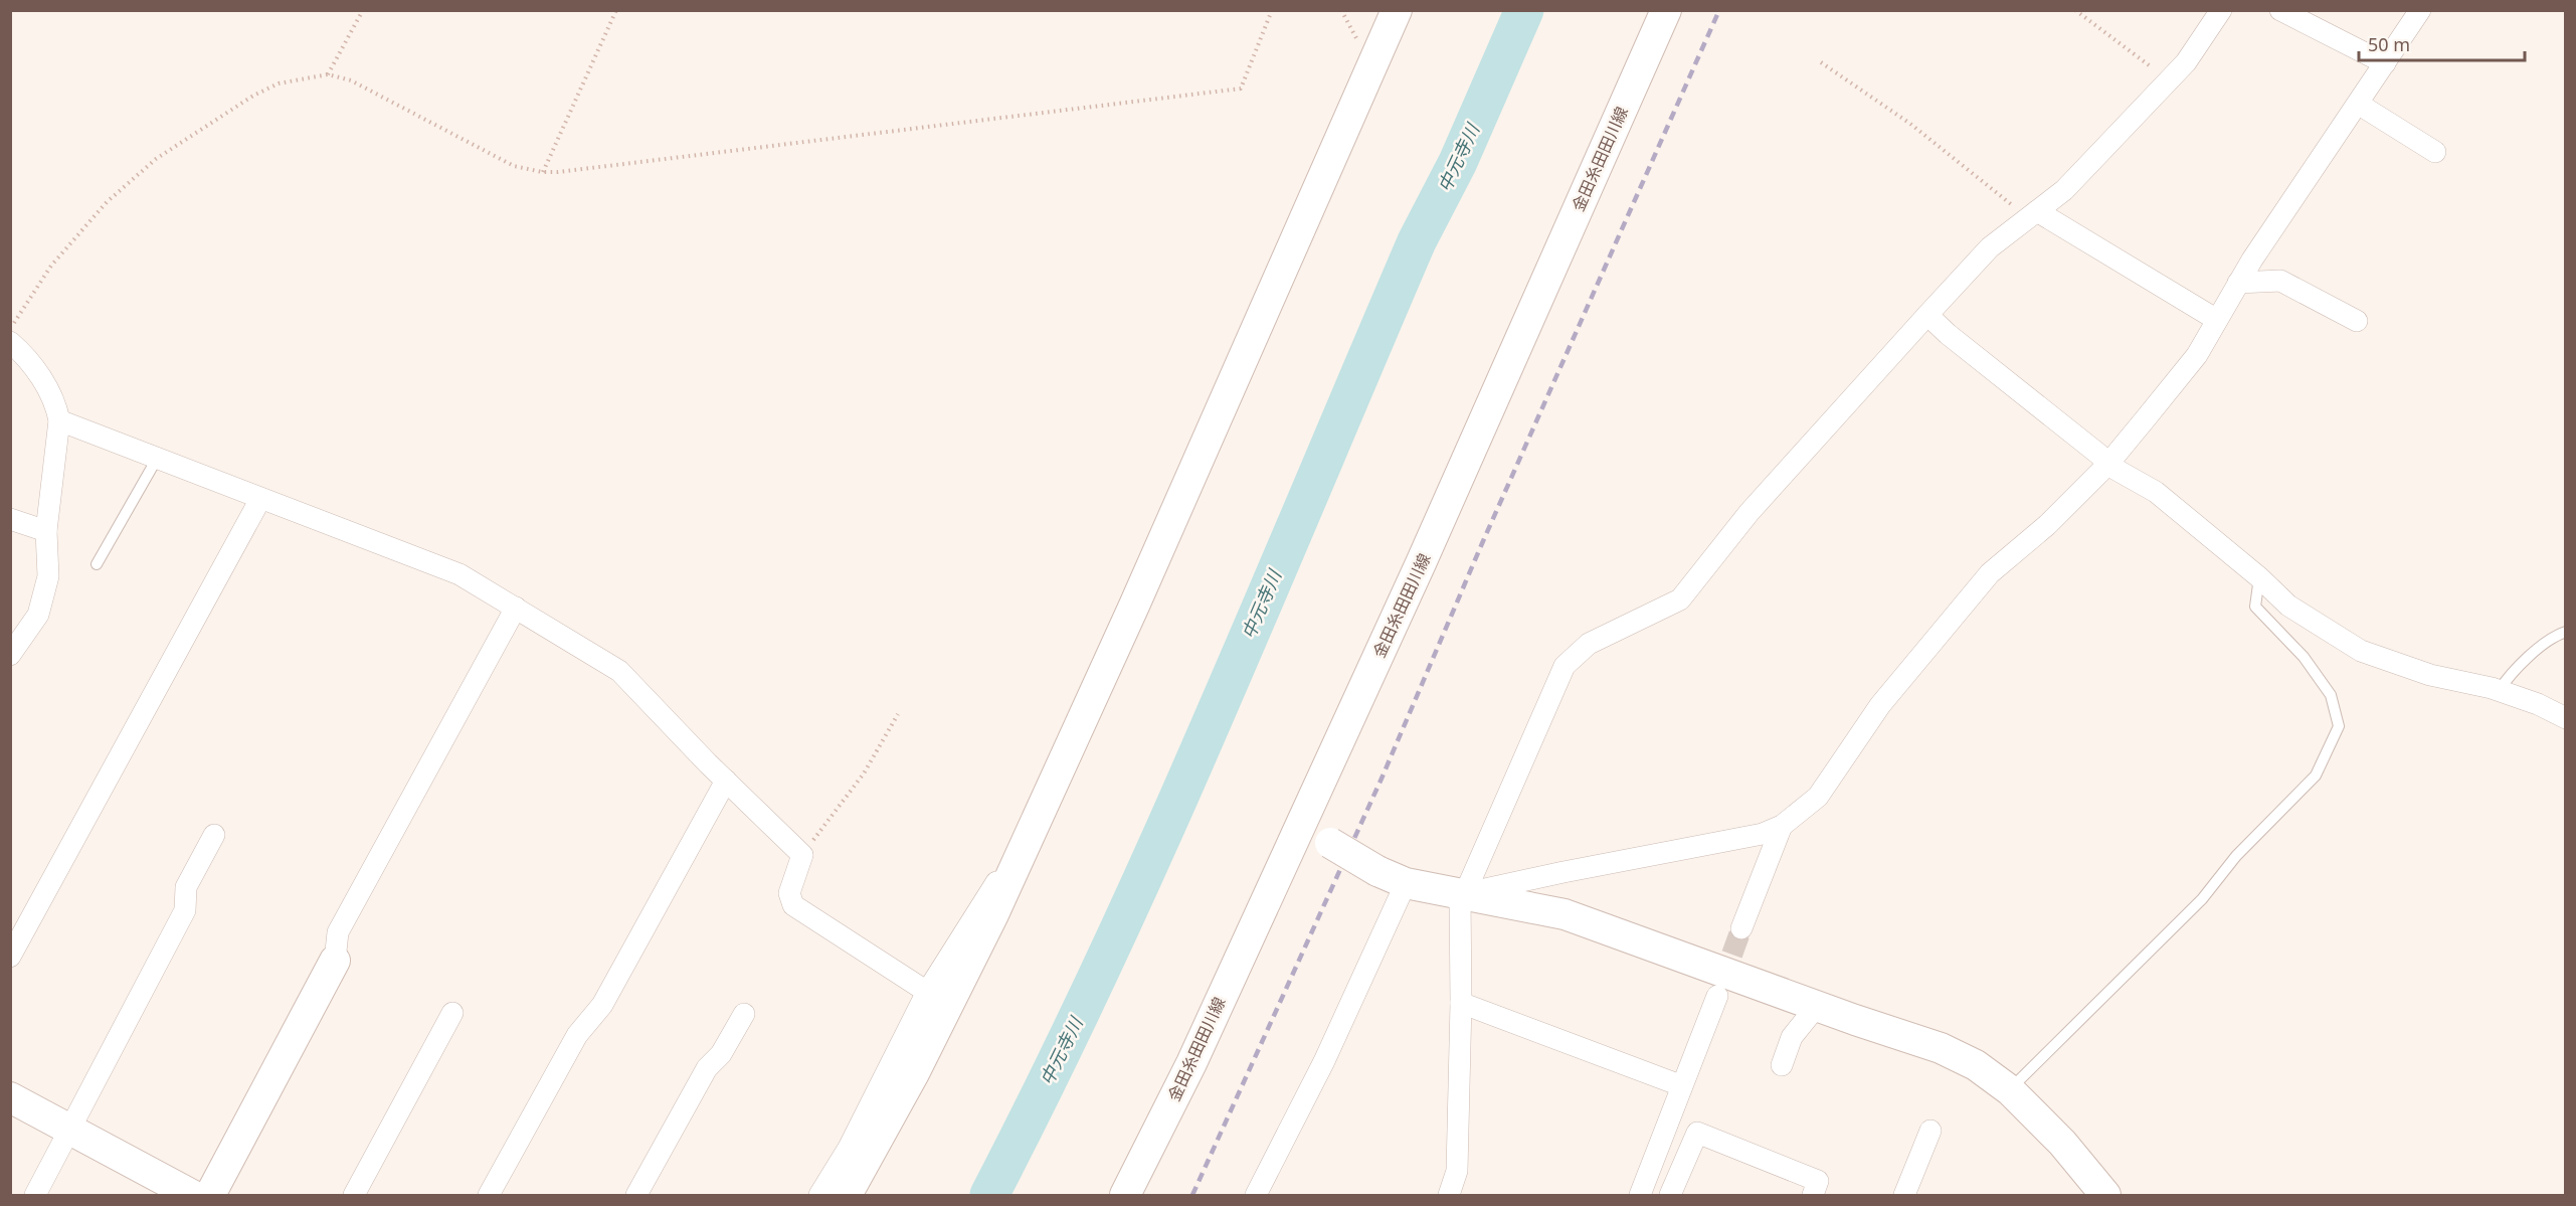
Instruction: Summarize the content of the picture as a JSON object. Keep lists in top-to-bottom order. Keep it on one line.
{"streets":{"street":["金田糸田田川線"]},"water":["中元寺川"],"scale_bar":"50 m"}
